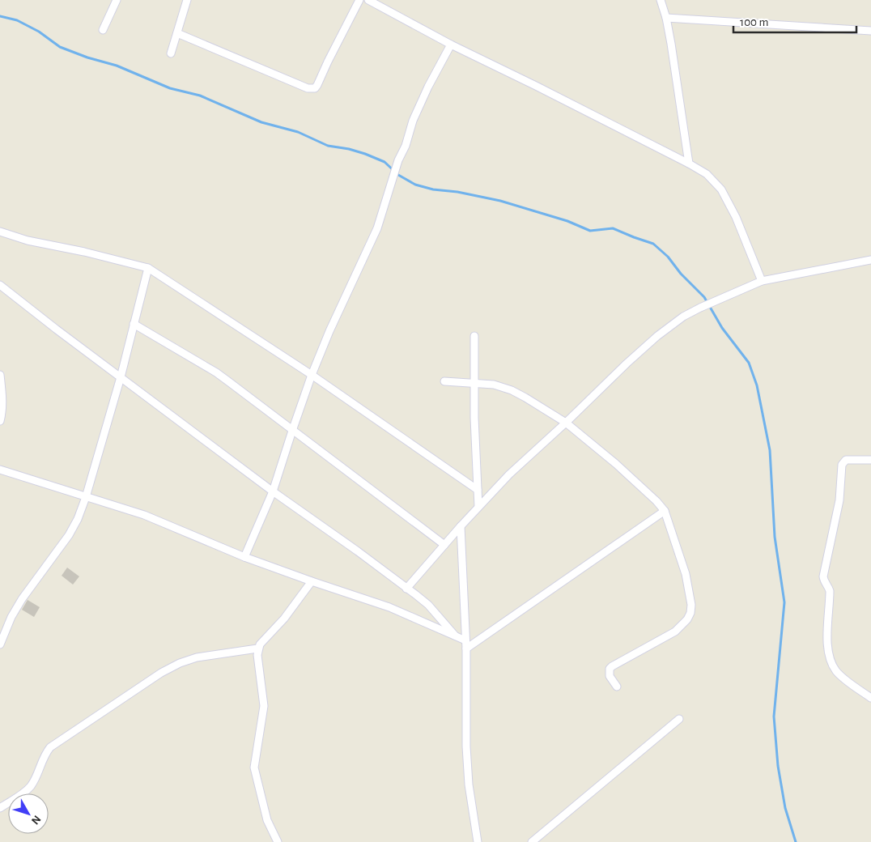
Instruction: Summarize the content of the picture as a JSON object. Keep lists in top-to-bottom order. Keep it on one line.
{"scale_bar":"100 m","north":"bottom right"}
